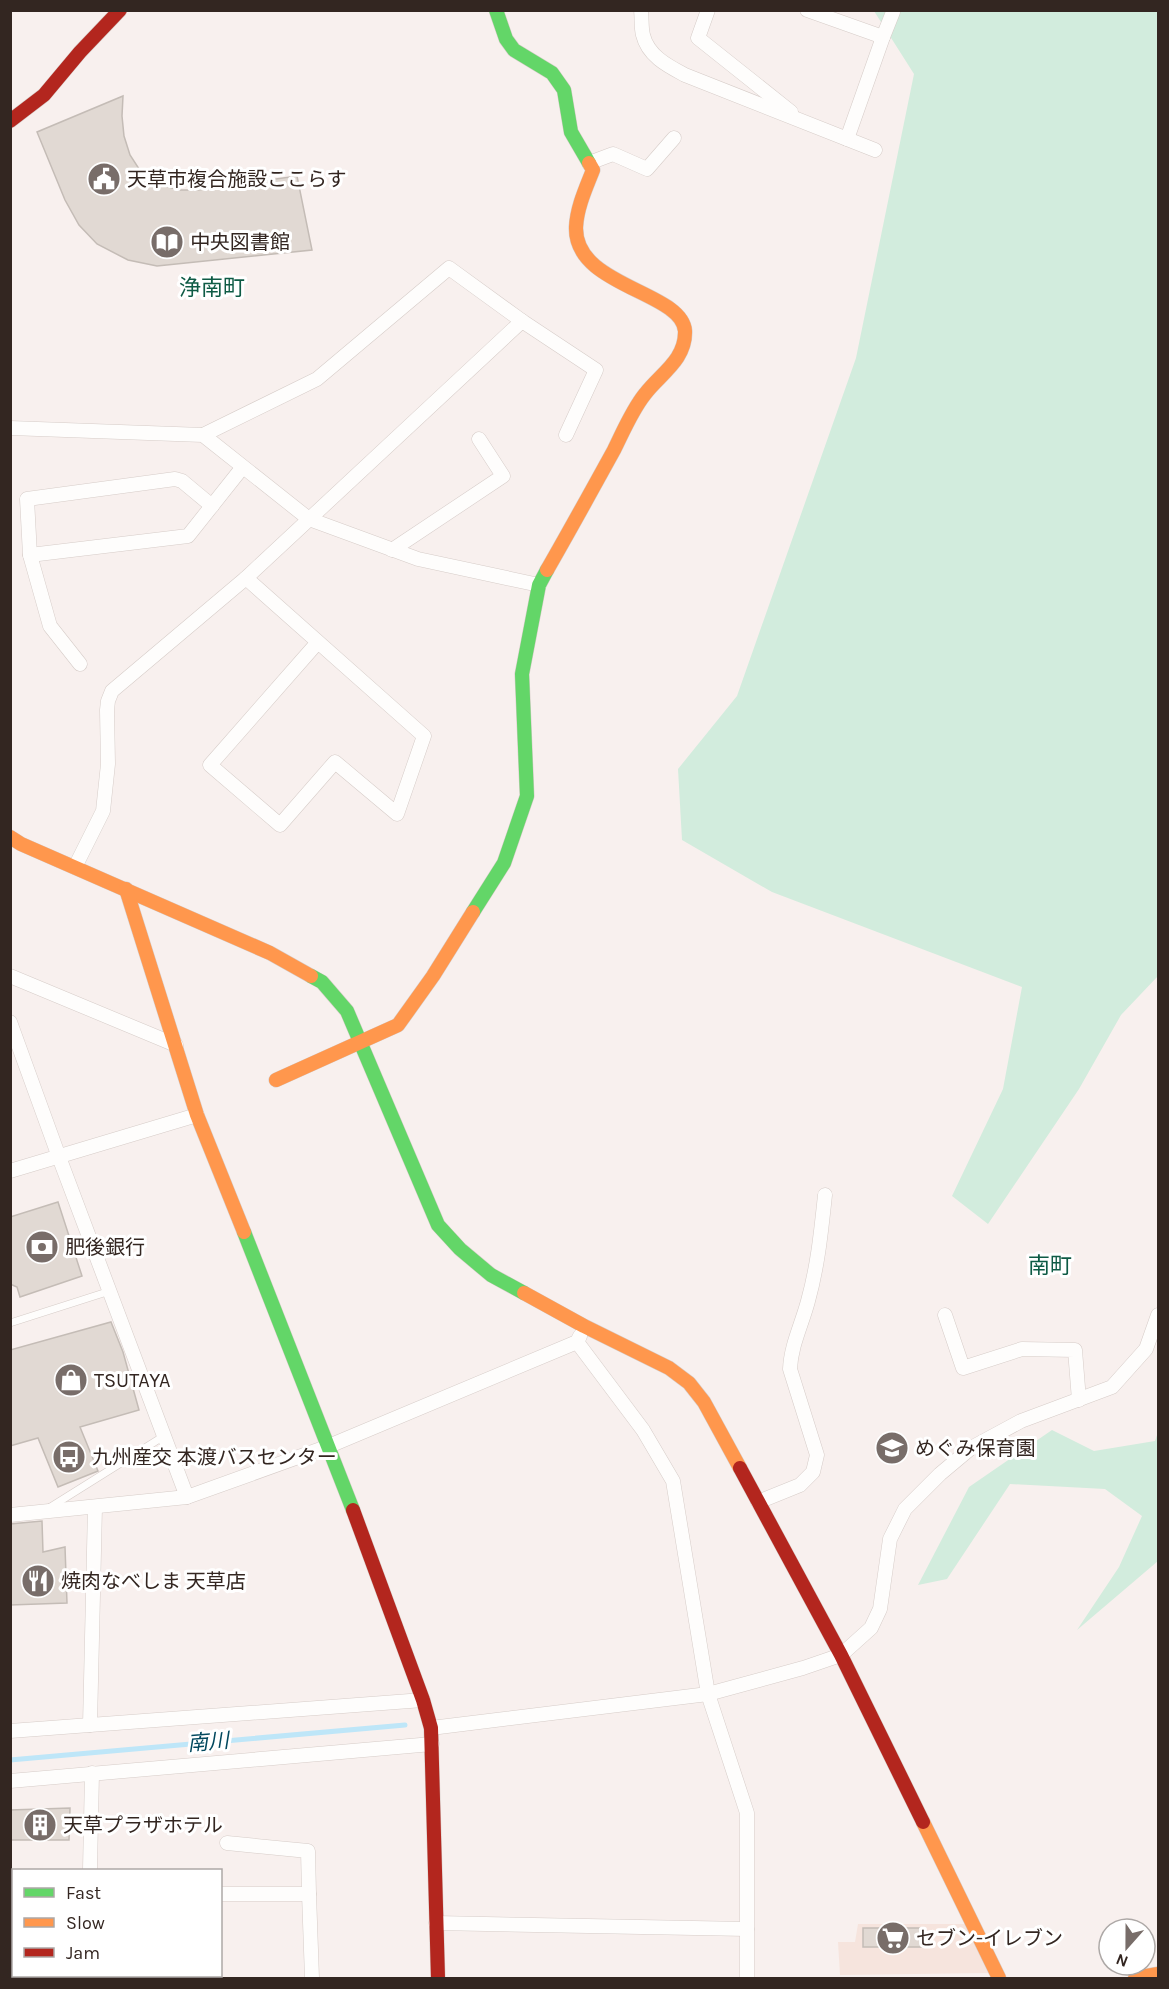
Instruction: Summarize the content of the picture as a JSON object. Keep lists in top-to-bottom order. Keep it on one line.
{"districts":["浄南町","南町"],"water":["南川"],"places":{"public building":["天草市複合施設ここらす"],"library":["中央図書館"],"bank":["肥後銀行"],"shop":["TSUTAYA"],"school or university":["めぐみ保育園"],"bus stop":["九州産交 本渡バスセンター"],"restaurant":["焼肉なべしま 天草店"],"building":["天草プラザホテル"],"supermarket":["セブン-イレブン"]},"legend":["Fast","Slow","Jam"],"north":"bottom"}
